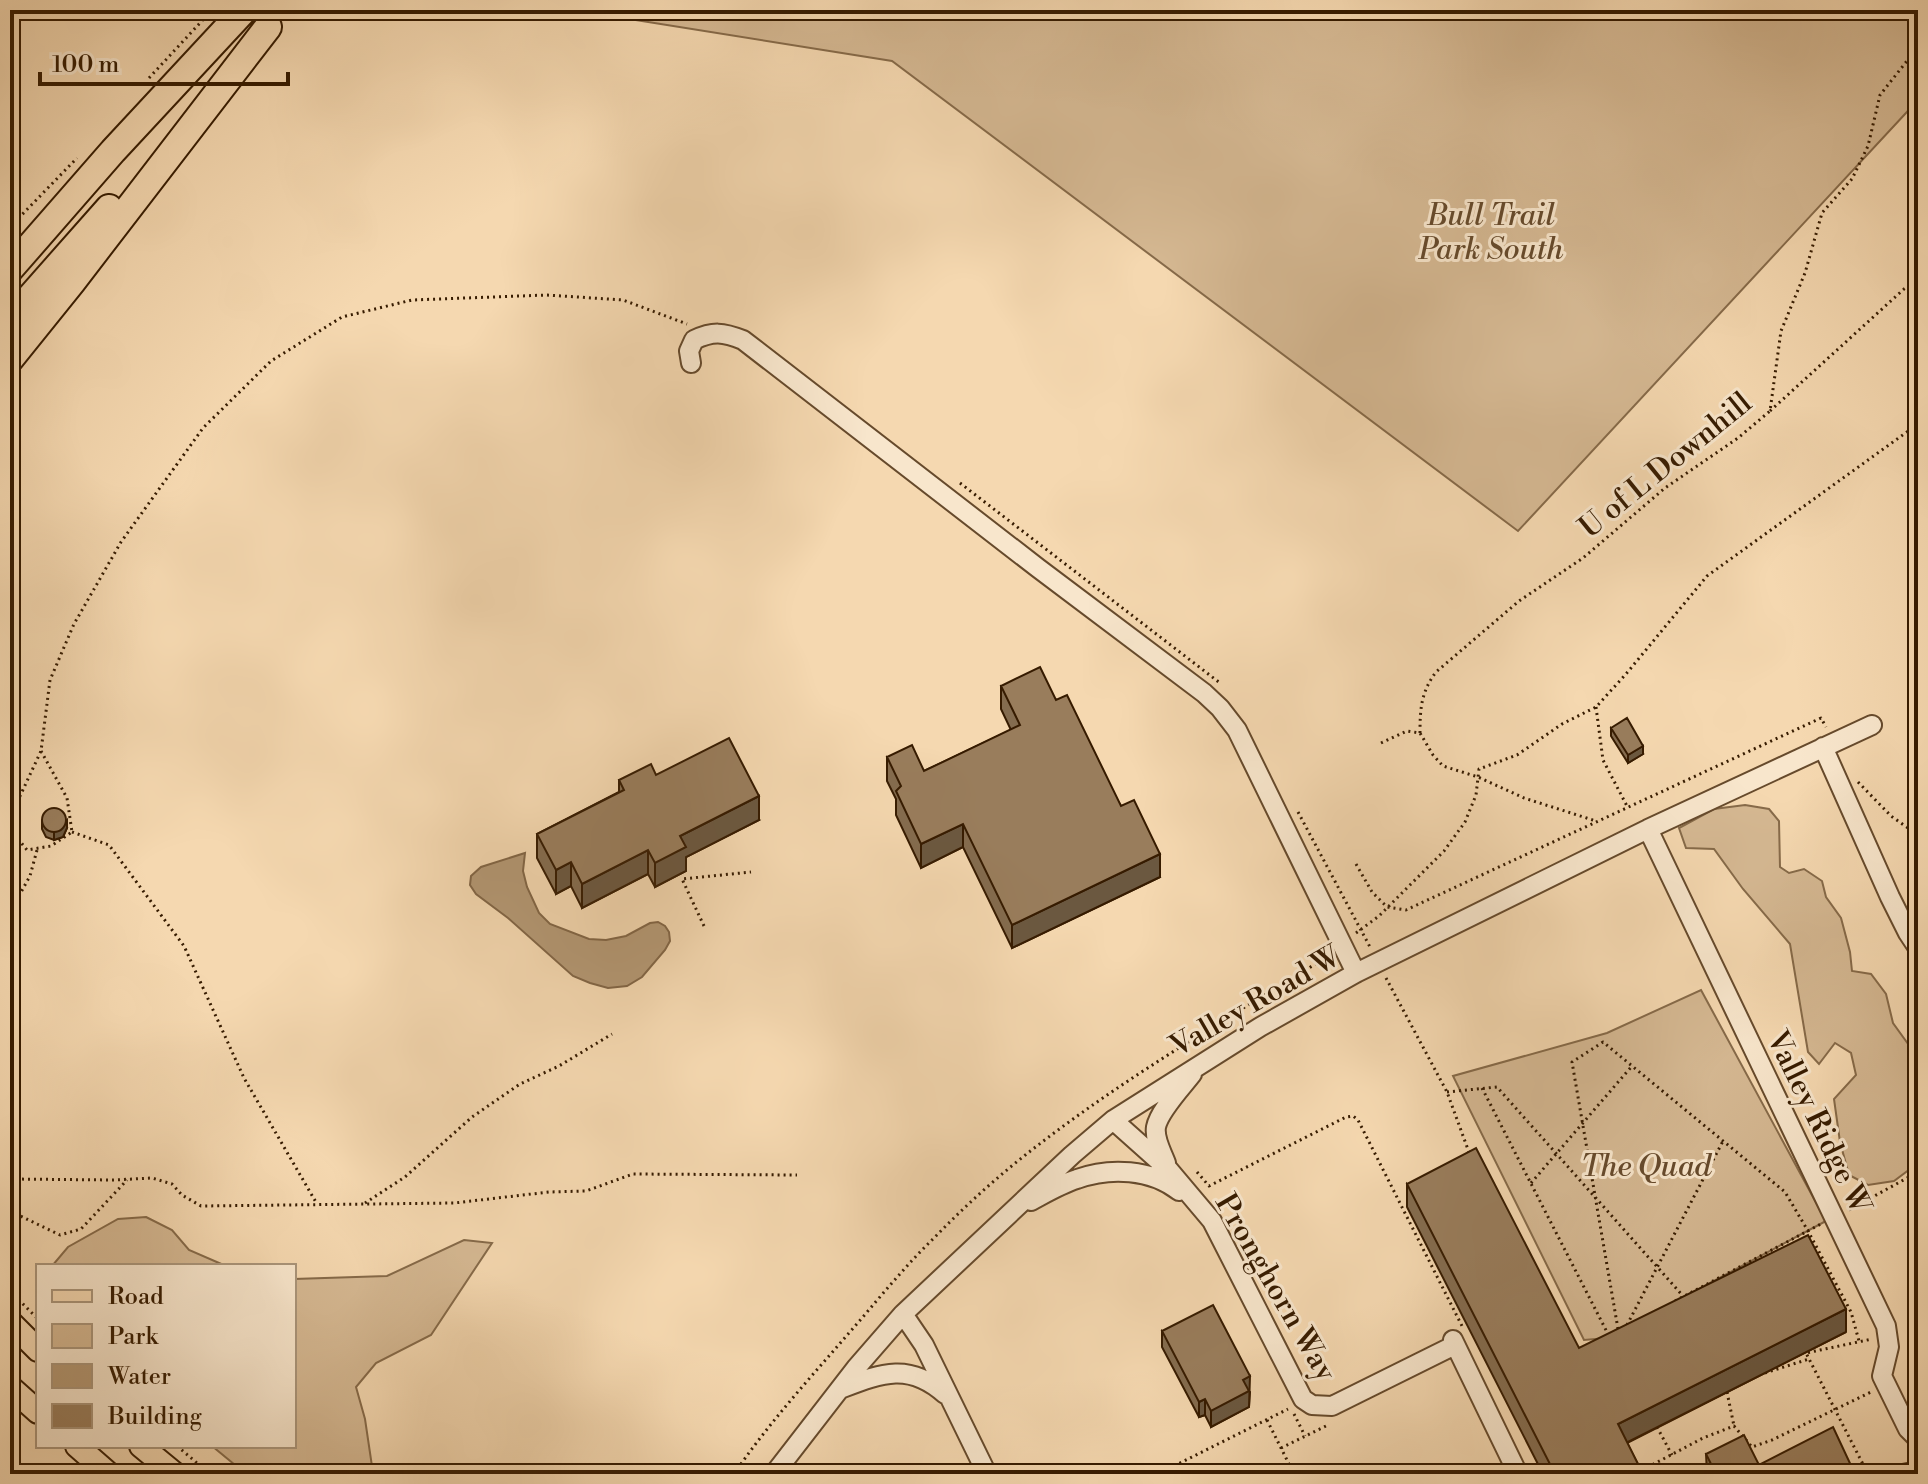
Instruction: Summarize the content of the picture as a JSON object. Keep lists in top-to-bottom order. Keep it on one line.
{"streets":{"street":["Valley Road W","Valley Ridge W","Pronghorn Way"],"path":["U of L Downhill"]},"crossings":[["Valley Road W","Valley Ridge W"],["Valley Road W","Pronghorn Way"]],"parks":["Bull Trail Park South","The Quad"],"legend":["Road","Park","Water","Building"],"scale_bar":"100 m"}
